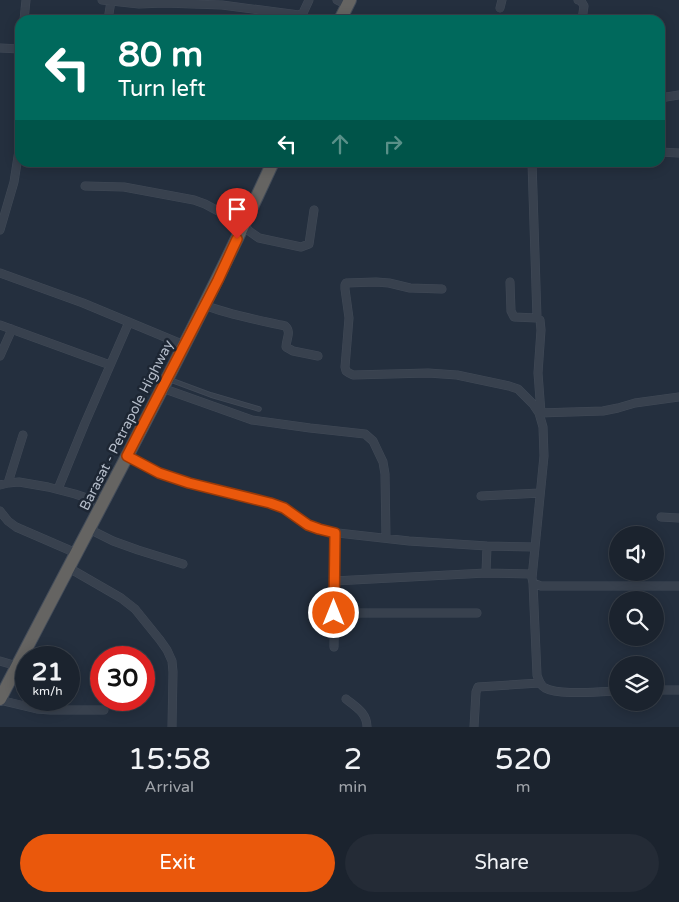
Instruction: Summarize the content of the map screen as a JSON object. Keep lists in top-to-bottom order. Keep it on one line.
{"streets":{"highway":["Barasat - Petrapole Highway"]},"page":{"turn":["80 m","Turn left"],"speed":"21 km/h","limit":"30","eta":["15:58","Arrival","2","min","520","m"],"buttons":["Exit","Share"]}}
